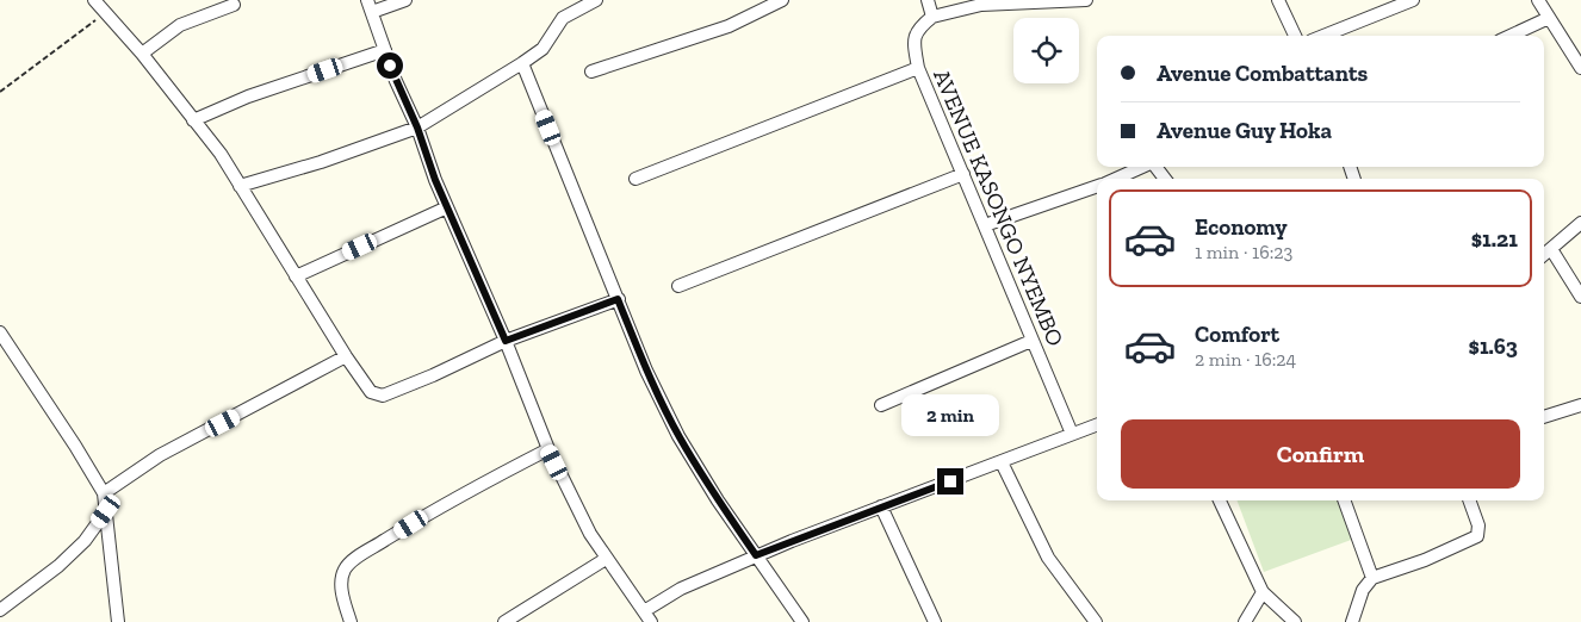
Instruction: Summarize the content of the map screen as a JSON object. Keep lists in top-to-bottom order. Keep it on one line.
{"streets":{"street":["AVENUE KASONGO NYEMBO"]},"page":{"banner":["Avenue Combattants","Avenue Guy Hoka"],"list":[{"name":"Economy","note":"1 min · 16:23","value":"$1.21"},{"name":"Comfort","note":"2 min · 16:24","value":"$1.63"}],"bubble":"2 min","buttons":"Confirm"}}
